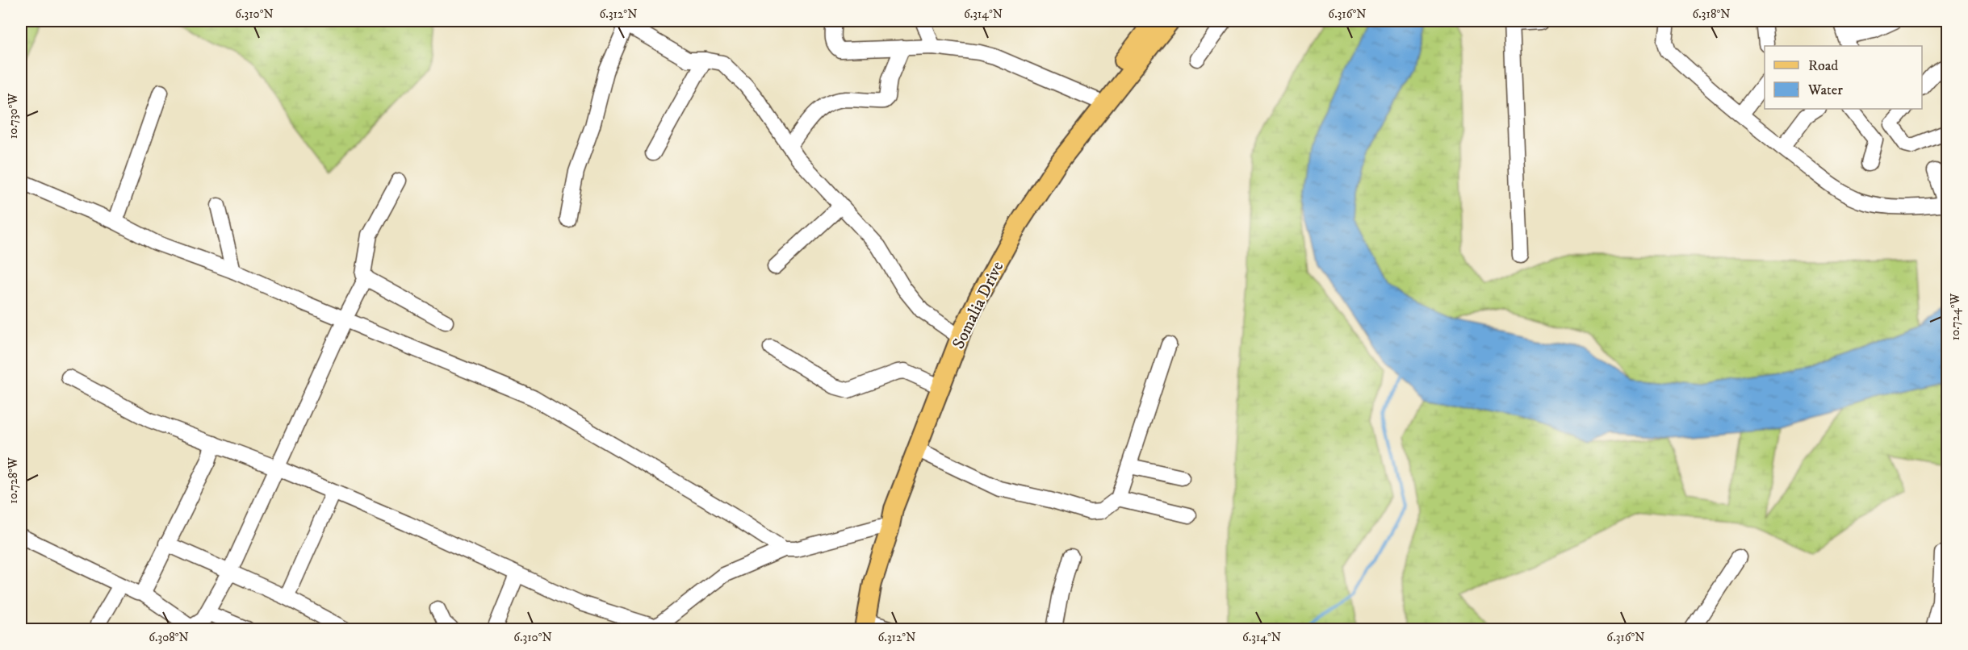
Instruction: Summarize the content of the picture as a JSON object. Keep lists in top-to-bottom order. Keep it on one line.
{"streets":{"main road":["Somalia Drive"]},"legend":["Road","Water"],"coordinates":["6.310°N","6.312°N","6.314°N","6.316°N","6.318°N","10.730°W","10.724°W","10.728°W","6.308°N"]}
